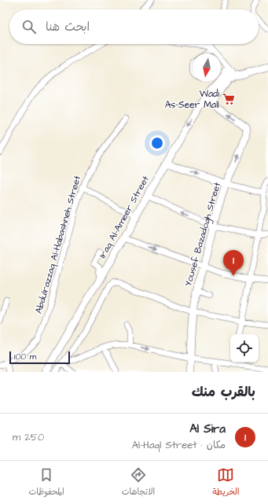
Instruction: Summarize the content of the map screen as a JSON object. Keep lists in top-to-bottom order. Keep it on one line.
{"streets":{"main road":["Iraq Al-Ameer Street","Yousef Bazadogh Street"],"street":["Abdulrazzaq Al-Habashneh Street"]},"places":{"supermarket":["Wadi As-Seer Mall"]},"scale_bar":"100 m","north":"bottom","page":{"search":"ابحث هنا","pins":"1","scale":"100 m","heading":"بالقرب منك","list":[{"mark":"1","name":"Al Sira","note":"مكان · Al-Haql Street","value":"250 m"}],"nav":["الخريطة","الاتجاهات","المحفوظات"]}}
